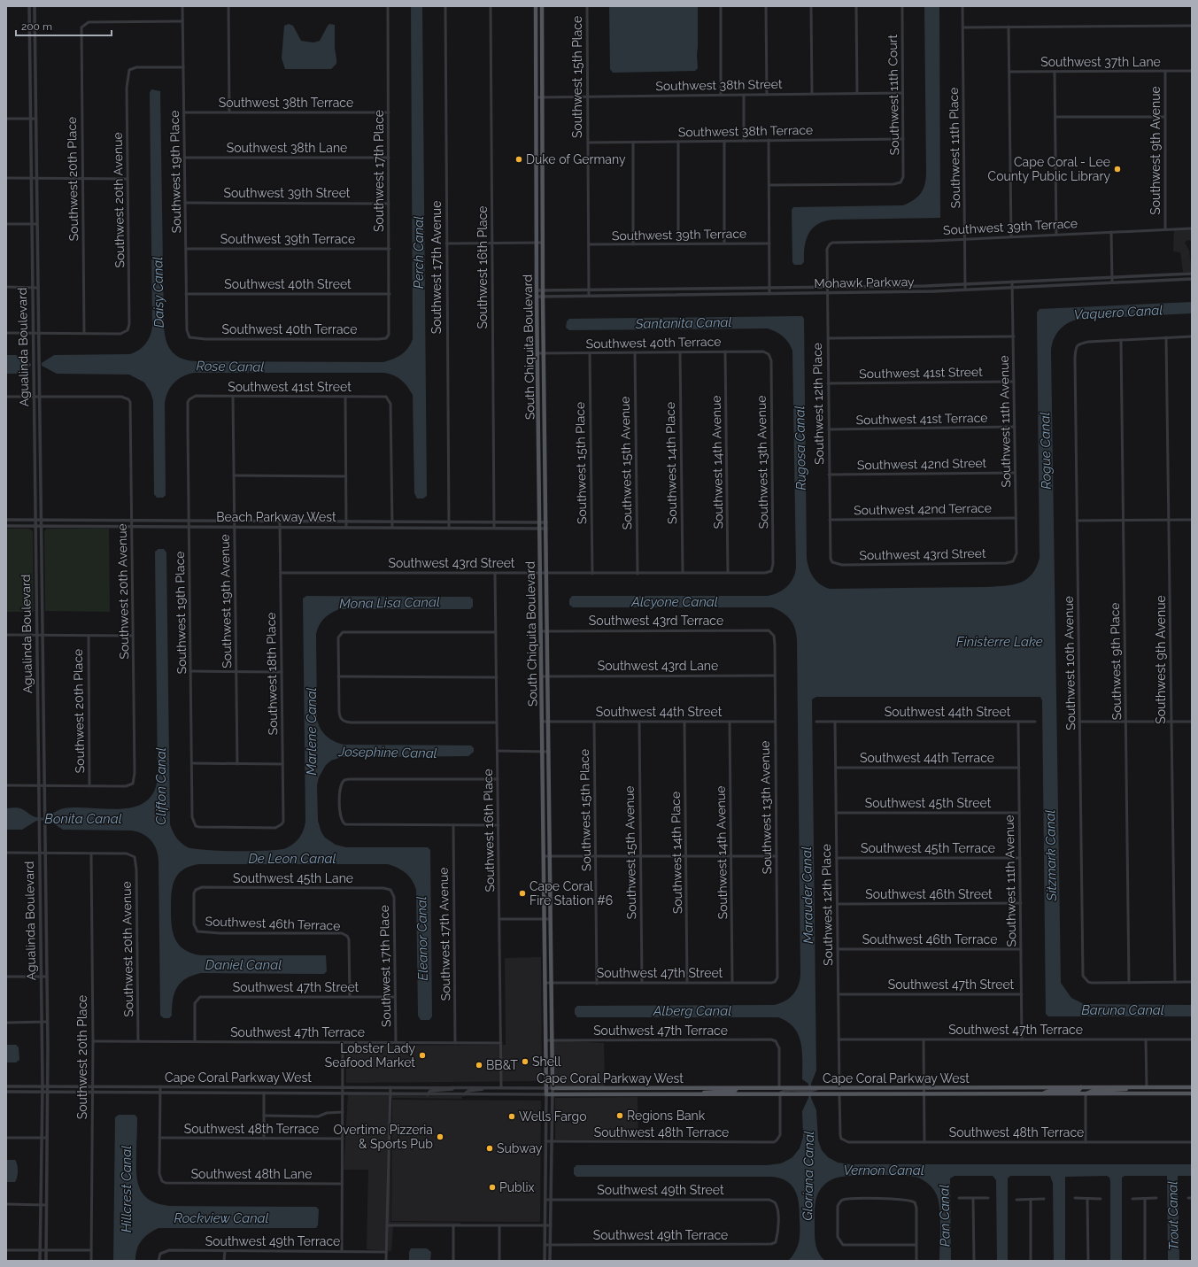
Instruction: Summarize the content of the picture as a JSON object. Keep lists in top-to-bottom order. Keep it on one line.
{"streets":{"main road":["South Chiquita Boulevard","Cape Coral Parkway West"],"street":["Southwest 37th Lane","Southwest 15th Place","Southwest 38th Street","Southwest 11th Court","Southwest 38th Terrace","Southwest 38th Lane","Southwest 11th Place","Southwest 9th Avenue","Southwest 17th Place","Southwest 19th Place","Southwest 20th Place","Southwest 39th Street","Southwest 20th Avenue","Southwest 39th Terrace","Southwest 17th Avenue","Southwest 16th Place","Mohawk Parkway","Southwest 40th Street","Southwest 40th Terrace","Agualinda Boulevard","Southwest 41st Street","Southwest 12th Place","Southwest 41st Terrace","Southwest 11th Avenue","Southwest 14th Avenue","Southwest 13th Avenue","Southwest 15th Avenue","Southwest 14th Place","Southwest 42nd Street","Southwest 42nd Terrace","Beach Parkway West","Southwest 43rd Street","Southwest 19th Avenue","Southwest 43rd Terrace","Southwest 9th Place","Southwest 10th Avenue","Southwest 43rd Lane","Southwest 18th Place","Southwest 44th Street","Southwest 44th Terrace","Southwest 45th Street","Southwest 45th Terrace","Southwest 45th Lane","Southwest 46th Street","Southwest 46th Terrace","Southwest 47th Street","Southwest 47th Terrace","Southwest 48th Terrace","Southwest 48th Lane","Southwest 49th Street","Southwest 49th Terrace"]},"crossings":[["Southwest 37th Lane","Southwest 9th Avenue"],["Southwest 15th Place","Southwest 38th Street"],["Southwest 15th Place","Southwest 38th Terrace"],["Southwest 15th Place","Southwest 39th Terrace"],["Southwest 15th Place","Mohawk Parkway"],["Southwest 15th Place","Southwest 40th Terrace"],["Southwest 15th Place","Southwest 43rd Street"],["Southwest 15th Place","Southwest 44th Street"],["Southwest 15th Place","Southwest 47th Street"],["Southwest 38th Street","Southwest 11th Court"],["Southwest 38th Street","South Chiquita Boulevard"],["Southwest 11th Court","Southwest 38th Terrace"],["Southwest 38th Terrace","Southwest 17th Place"],["Southwest 38th Terrace","Southwest 19th Place"],["Southwest 38th Lane","Southwest 17th Place"],["Southwest 38th Lane","Southwest 19th Place"],["Southwest 11th Place","Southwest 39th Terrace"],["Southwest 11th Place","Mohawk Parkway"],["Southwest 9th Avenue","Southwest 39th Terrace"],["Southwest 17th Place","Southwest 39th Street"],["Southwest 17th Place","Southwest 39th Terrace"],["Southwest 17th Place","Southwest 40th Street"],["Southwest 17th Place","Southwest 40th Terrace"],["Southwest 17th Place","Southwest 45th Lane"],["Southwest 17th Place","Southwest 47th Street"],["Southwest 17th Place","Southwest 47th Terrace"],["Southwest 19th Place","Southwest 20th Place"],["Southwest 19th Place","Southwest 39th Street"],["Southwest 19th Place","Southwest 20th Avenue"],["Southwest 19th Place","Southwest 39th Terrace"],["Southwest 19th Place","Southwest 40th Street"],["Southwest 19th Place","Southwest 40th Terrace"],["Southwest 19th Place","Southwest 41st Street"],["Southwest 19th Place","Beach Parkway West"],["Southwest 19th Place","Southwest 18th Place"],["Southwest 20th Place","Southwest 20th Avenue"],["Southwest 20th Place","Southwest 47th Terrace"],["Southwest 20th Place","Cape Coral Parkway West"],["Southwest 20th Avenue","Agualinda Boulevard"],["Southwest 20th Avenue","Beach Parkway West"],["Southwest 20th Avenue","Southwest 47th Terrace"],["Southwest 39th Terrace","Southwest 12th Place"],["Southwest 17th Avenue","Beach Parkway West"],["Southwest 17th Avenue","Southwest 47th Terrace"],["Southwest 16th Place","Beach Parkway West"],["Southwest 16th Place","Southwest 43rd Street"],["Southwest 16th Place","Southwest 47th Terrace"],["Southwest 16th Place","Cape Coral Parkway West"],["Mohawk Parkway","South Chiquita Boulevard"],["Mohawk Parkway","Southwest 12th Place"],["Mohawk Parkway","Southwest 11th Avenue"],["Southwest 40th Terrace","South Chiquita Boulevard"],["Southwest 40th Terrace","Southwest 14th Avenue"],["Southwest 40th Terrace","Southwest 13th Avenue"],["Southwest 40th Terrace","Southwest 15th Avenue"],["Southwest 40th Terrace","Southwest 14th Place"],["Agualinda Boulevard","Beach Parkway West"],["Agualinda Boulevard","Cape Coral Parkway West"],["South Chiquita Boulevard","Beach Parkway West"],["South Chiquita Boulevard","Southwest 43rd Street"],["South Chiquita Boulevard","Southwest 43rd Terrace"],["South Chiquita Boulevard","Southwest 43rd Lane"],["South Chiquita Boulevard","Southwest 44th Street"],["South Chiquita Boulevard","Southwest 47th Street"],["South Chiquita Boulevard","Southwest 47th Terrace"],["South Chiquita Boulevard","Cape Coral Parkway West"],["South Chiquita Boulevard","Southwest 48th Terrace"],["South Chiquita Boulevard","Southwest 49th Street"],["South Chiquita Boulevard","Southwest 49th Terrace"],["Southwest 41st Street","Southwest 12th Place"],["Southwest 41st Street","Southwest 11th Avenue"],["Southwest 41st Street","Beach Parkway West"],["Southwest 41st Street","Southwest 19th Avenue"],["Southwest 12th Place","Southwest 41st Terrace"],["Southwest 12th Place","Southwest 42nd Street"],["Southwest 12th Place","Southwest 42nd Terrace"],["Southwest 12th Place","Southwest 43rd Street"],["Southwest 12th Place","Southwest 44th Street"],["Southwest 12th Place","Southwest 44th Terrace"],["Southwest 12th Place","Southwest 45th Street"],["Southwest 12th Place","Southwest 45th Terrace"],["Southwest 12th Place","Southwest 46th Street"],["Southwest 12th Place","Southwest 46th Terrace"],["Southwest 12th Place","Southwest 47th Street"],["Southwest 12th Place","Southwest 47th Terrace"],["Southwest 12th Place","Cape Coral Parkway West"],["Southwest 41st Terrace","Southwest 11th Avenue"],["Southwest 11th Avenue","Southwest 42nd Street"],["Southwest 11th Avenue","Southwest 42nd Terrace"],["Southwest 11th Avenue","Southwest 43rd Street"],["Southwest 11th Avenue","Southwest 44th Street"],["Southwest 11th Avenue","Southwest 44th Terrace"],["Southwest 11th Avenue","Southwest 45th Street"],["Southwest 11th Avenue","Southwest 45th Terrace"],["Southwest 11th Avenue","Southwest 46th Street"],["Southwest 11th Avenue","Southwest 46th Terrace"],["Southwest 11th Avenue","Southwest 47th Street"],["Southwest 11th Avenue","Southwest 47th Terrace"],["Southwest 14th Avenue","Southwest 43rd Street"],["Southwest 14th Avenue","Southwest 44th Street"],["Southwest 14th Avenue","Southwest 47th Street"],["Southwest 13th Avenue","Southwest 43rd Street"],["Southwest 13th Avenue","Southwest 43rd Terrace"],["Southwest 13th Avenue","Southwest 43rd Lane"],["Southwest 13th Avenue","Southwest 44th Street"],["Southwest 13th Avenue","Southwest 47th Street"],["Southwest 15th Avenue","Southwest 43rd Street"],["Southwest 15th Avenue","Southwest 44th Street"],["Southwest 15th Avenue","Southwest 47th Street"],["Southwest 14th Place","Southwest 43rd Street"],["Southwest 14th Place","Southwest 44th Street"],["Southwest 14th Place","Southwest 47th Street"],["Beach Parkway West","Southwest 19th Avenue"],["Beach Parkway West","Southwest 18th Place"],["Southwest 43rd Street","Southwest 18th Place"],["Southwest 9th Place","Southwest 10th Avenue"],["Southwest 45th Lane","Southwest 46th Terrace"],["Southwest 46th Terrace","Southwest 47th Street"],["Southwest 47th Street","Southwest 47th Terrace"],["Southwest 47th Terrace","Cape Coral Parkway West"],["Cape Coral Parkway West","Southwest 48th Terrace"],["Southwest 48th Terrace","Southwest 48th Lane"],["Southwest 49th Street","Southwest 49th Terrace"]],"water":["Perch Canal","Daisy Canal","Vaquero Canal","Santanita Canal","Rose Canal","Rugosa Canal","Rogue Canal","Alcyone Canal","Mona Lisa Canal","Finisterre Lake","Marlene Canal","Josephine Canal","Clifton Canal","Bonita Canal","Sitzmark Canal","De Leon Canal","Marauder Canal","Eleanor Canal","Daniel Canal","Baruna Canal","Alberg Canal","Vernon Canal","Gloriana Canal","Hillcrest Canal","Pan Canal","Trout Canal","Rockview Canal"],"places":["Duke of Germany","Cape Coral - Lee County Public Library","Cape Coral Fire Station #6","Lobster Lady Seafood Market","Shell","BB&T","Regions Bank","Wells Fargo","Overtime Pizzeria & Sports Pub","Subway","Publix"],"scale_bar":"200 m"}
